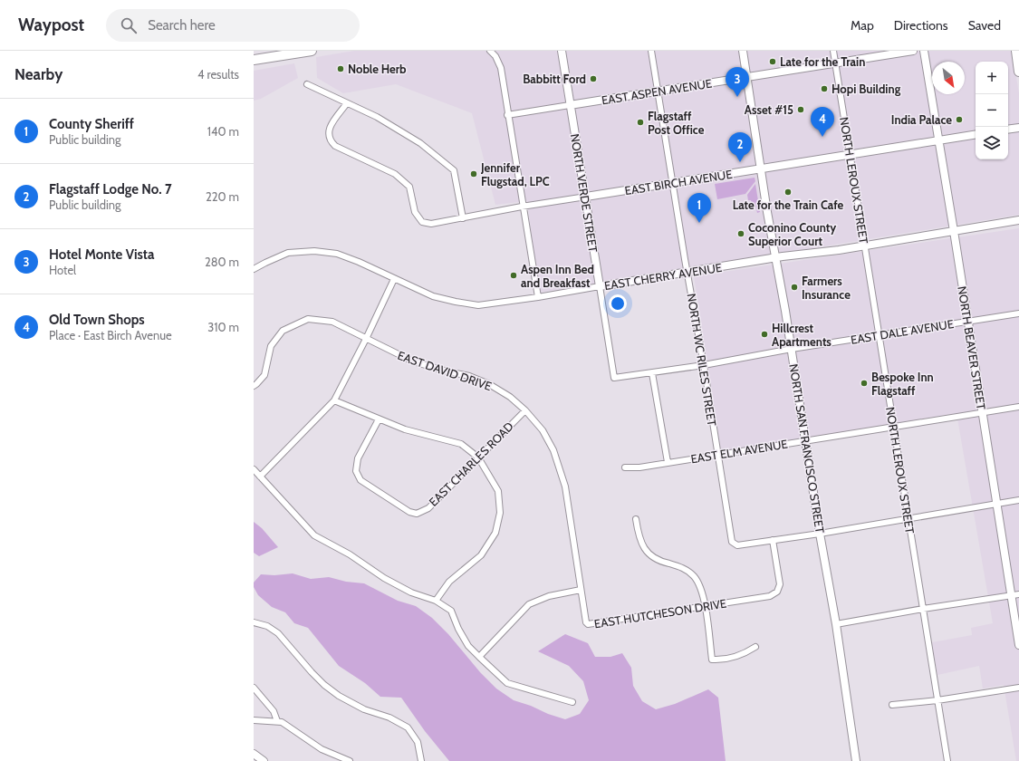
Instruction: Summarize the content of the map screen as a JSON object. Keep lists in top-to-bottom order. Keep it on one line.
{"streets":{"street":["EAST ASPEN AVENUE","NORTH LEROUX STREET","EAST BIRCH AVENUE","NORTH VERDE STREET","EAST CHERRY AVENUE","EAST DALE AVENUE","NORTH BEAVER STREET","NORTH WC RILES STREET","EAST DAVID DRIVE","NORTH SAN FRANCISCO STREET","EAST ELM AVENUE","EAST CHARLES ROAD","EAST HUTCHESON DRIVE"]},"crossings":[["EAST ASPEN AVENUE","NORTH LEROUX STREET"],["EAST ASPEN AVENUE","NORTH VERDE STREET"],["EAST ASPEN AVENUE","NORTH WC RILES STREET"],["EAST ASPEN AVENUE","NORTH SAN FRANCISCO STREET"],["NORTH LEROUX STREET","EAST BIRCH AVENUE"],["NORTH LEROUX STREET","EAST CHERRY AVENUE"],["NORTH LEROUX STREET","EAST DALE AVENUE"],["NORTH LEROUX STREET","EAST ELM AVENUE"],["EAST BIRCH AVENUE","NORTH VERDE STREET"],["EAST BIRCH AVENUE","NORTH BEAVER STREET"],["EAST BIRCH AVENUE","NORTH WC RILES STREET"],["EAST BIRCH AVENUE","NORTH SAN FRANCISCO STREET"],["NORTH VERDE STREET","EAST CHERRY AVENUE"],["NORTH VERDE STREET","EAST DALE AVENUE"],["EAST CHERRY AVENUE","NORTH BEAVER STREET"],["EAST CHERRY AVENUE","NORTH WC RILES STREET"],["EAST CHERRY AVENUE","NORTH SAN FRANCISCO STREET"],["EAST DALE AVENUE","NORTH BEAVER STREET"],["EAST DALE AVENUE","NORTH WC RILES STREET"],["EAST DALE AVENUE","NORTH SAN FRANCISCO STREET"],["NORTH BEAVER STREET","EAST ELM AVENUE"],["NORTH WC RILES STREET","EAST ELM AVENUE"],["NORTH WC RILES STREET","EAST HUTCHESON DRIVE"],["EAST DAVID DRIVE","EAST CHARLES ROAD"],["EAST DAVID DRIVE","EAST HUTCHESON DRIVE"],["NORTH SAN FRANCISCO STREET","EAST ELM AVENUE"]],"places":["Late for the Train","Noble Herb","Babbitt Ford","Hopi Building","Asset #15","India Palace","Flagstaff Post Office","Jennifer Flugstad, LPC","Late for the Train Cafe","Coconino County Superior Court","Aspen Inn Bed and Breakfast","Farmers Insurance","Hillcrest Apartments","Bespoke Inn Flagstaff"],"north":"bottom right","page":{"header":"Waypost","search":"Search here","nav":["Map","Directions","Saved"],"heading":["Nearby","4 results"],"map_buttons":["+","−"],"pins":["3","4","2","1"],"list":[{"mark":"1","name":"County Sheriff","note":"Public building","value":"140 m"},{"mark":"2","name":"Flagstaff Lodge No. 7","note":"Public building","value":"220 m"},{"mark":"3","name":"Hotel Monte Vista","note":"Hotel","value":"280 m"},{"mark":"4","name":"Old Town Shops","note":"Place · East Birch Avenue","value":"310 m"}]}}
